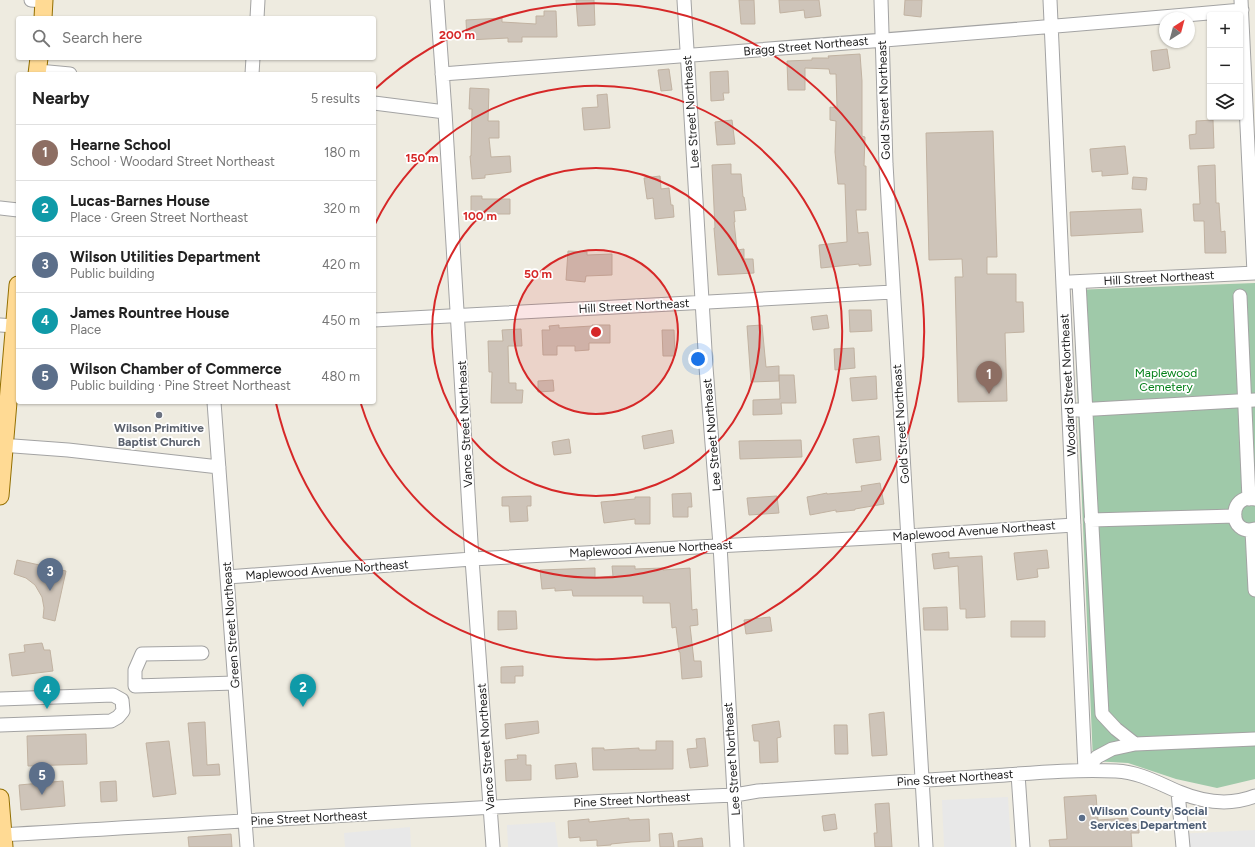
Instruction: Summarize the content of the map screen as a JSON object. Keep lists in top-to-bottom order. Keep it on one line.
{"streets":{"street":["Bragg Street Northeast","Gold Street Northeast","Lee Street Northeast","Hill Street Northeast","Woodard Street Northeast","Vance Street Northeast","Maplewood Avenue Northeast","Green Street Northeast","Pine Street Northeast"]},"crossings":[["Bragg Street Northeast","Gold Street Northeast"],["Bragg Street Northeast","Lee Street Northeast"],["Bragg Street Northeast","Woodard Street Northeast"],["Bragg Street Northeast","Vance Street Northeast"],["Gold Street Northeast","Hill Street Northeast"],["Gold Street Northeast","Maplewood Avenue Northeast"],["Gold Street Northeast","Pine Street Northeast"],["Lee Street Northeast","Hill Street Northeast"],["Lee Street Northeast","Maplewood Avenue Northeast"],["Lee Street Northeast","Pine Street Northeast"],["Hill Street Northeast","Woodard Street Northeast"],["Hill Street Northeast","Vance Street Northeast"],["Woodard Street Northeast","Maplewood Avenue Northeast"],["Woodard Street Northeast","Pine Street Northeast"],["Vance Street Northeast","Maplewood Avenue Northeast"],["Vance Street Northeast","Pine Street Northeast"],["Maplewood Avenue Northeast","Green Street Northeast"],["Green Street Northeast","Pine Street Northeast"]],"parks":["Maplewood Cemetery"],"places":["Wilson Primitive Baptist Church","Wilson County Social Services Department"],"north":"top right","page":{"map_buttons":["+","−"],"search":"Search here","heading":["Nearby","5 results"],"list":[{"mark":"1","name":"Hearne School","note":"School · Woodard Street Northeast","value":"180 m"},{"mark":"2","name":"Lucas-Barnes House","note":"Place · Green Street Northeast","value":"320 m"},{"mark":"3","name":"Wilson Utilities Department","note":"Public building","value":"420 m"},{"mark":"4","name":"James Rountree House","note":"Place","value":"450 m"},{"mark":"5","name":"Wilson Chamber of Commerce","note":"Public building · Pine Street Northeast","value":"480 m"}],"pins":["1","3","2","4","5"]},"rings":["200 m","150 m","100 m","50 m"]}
